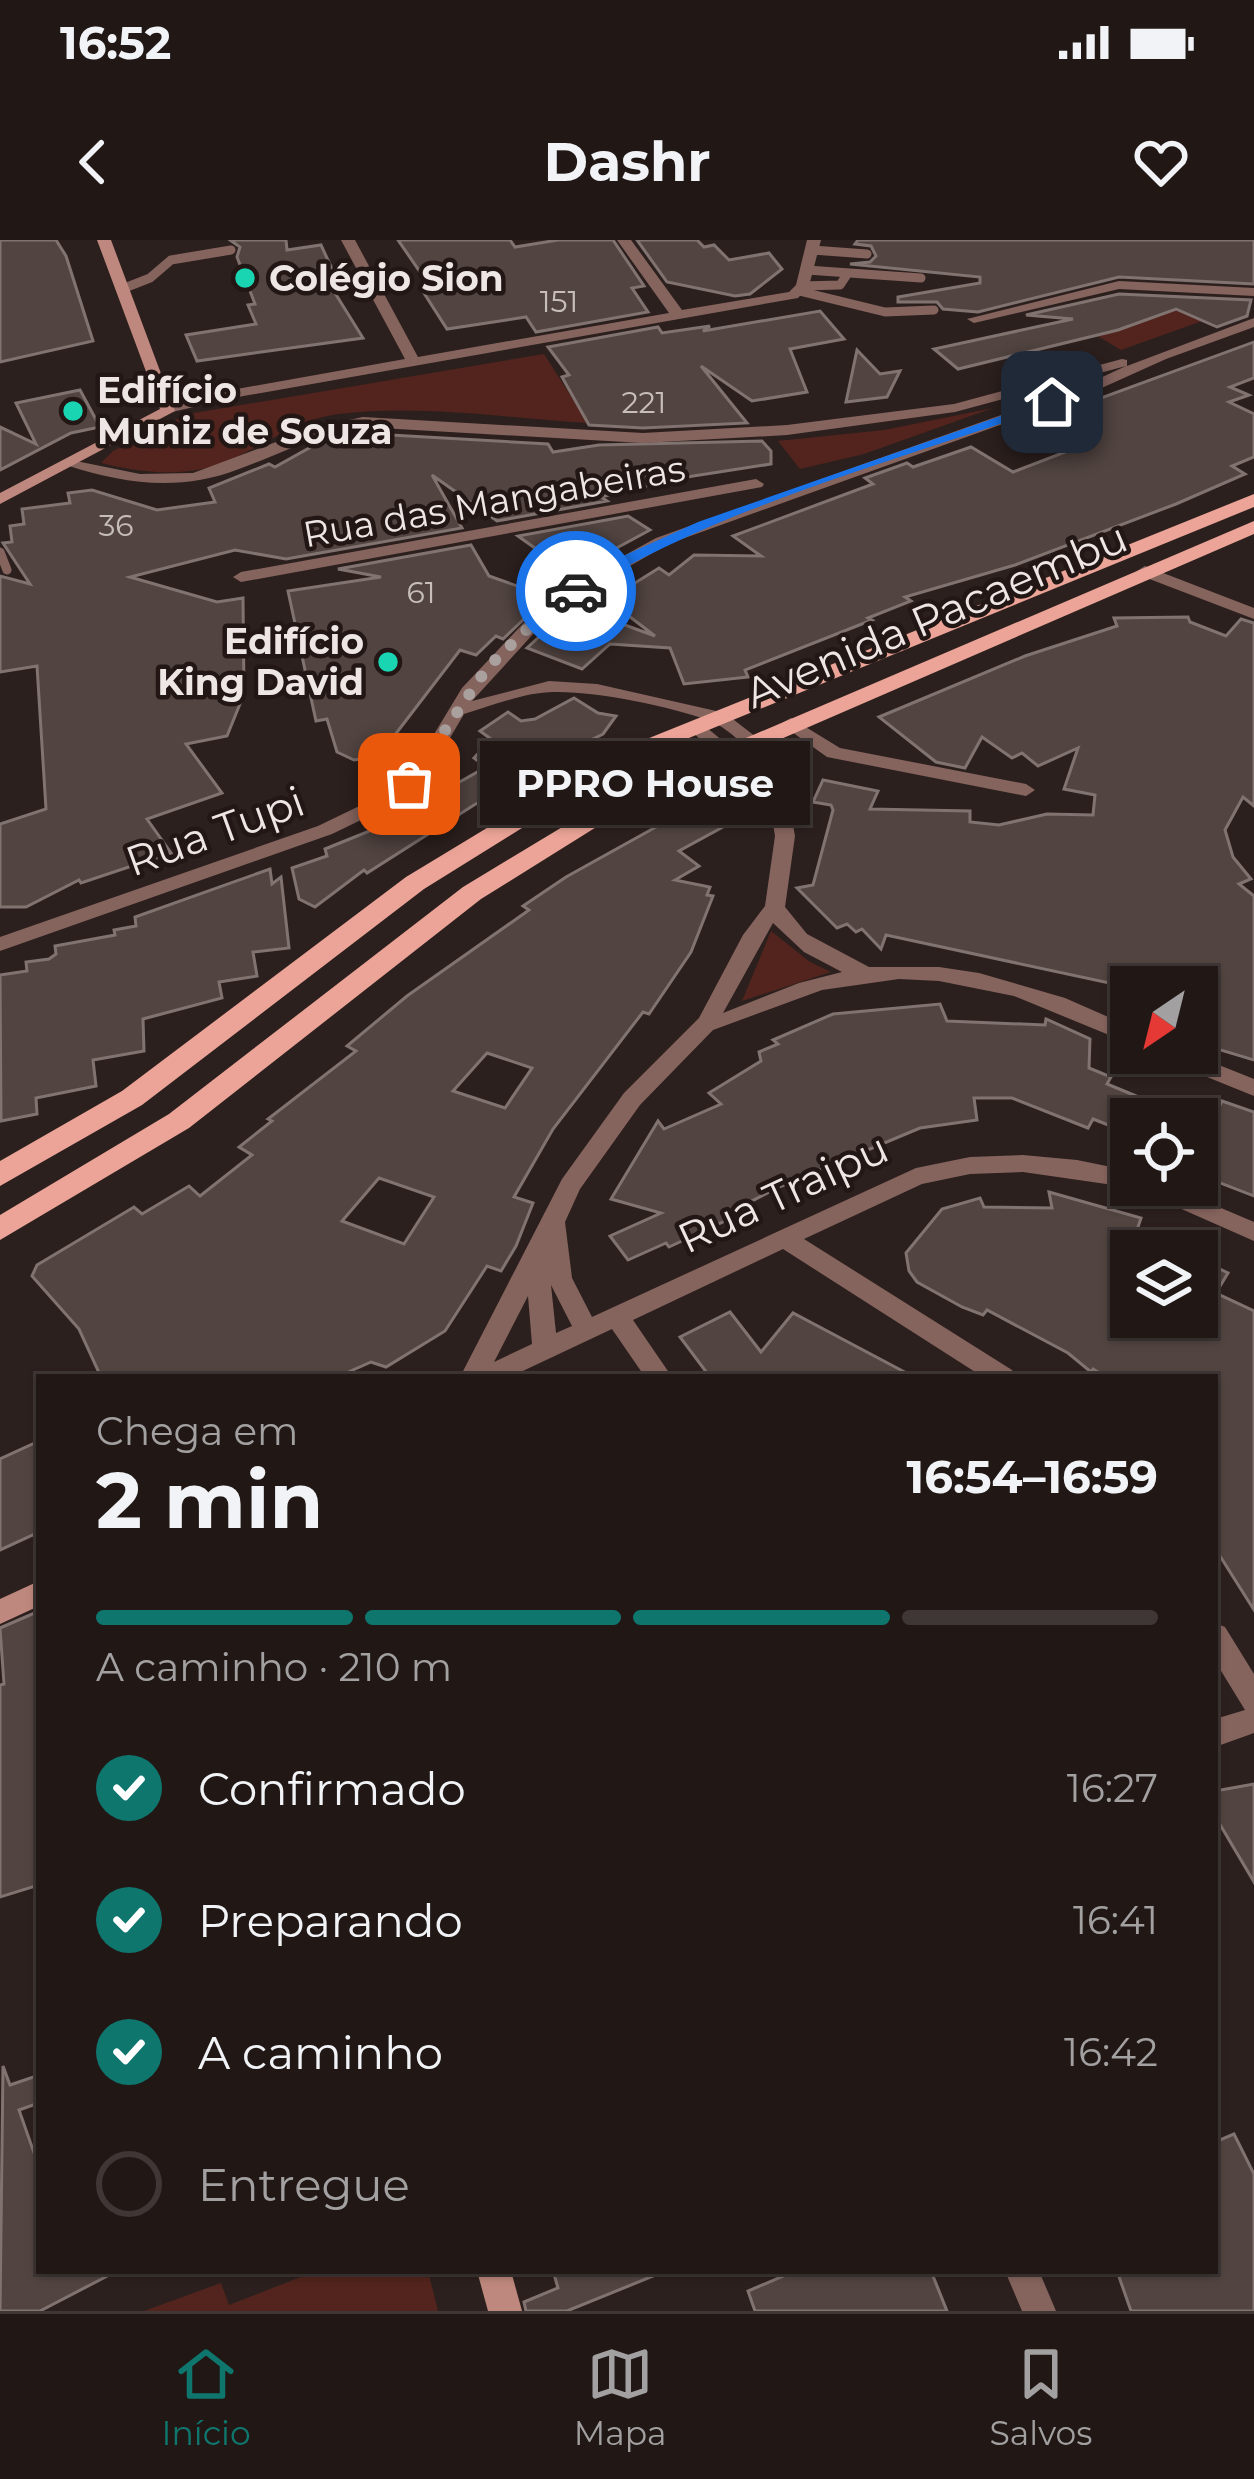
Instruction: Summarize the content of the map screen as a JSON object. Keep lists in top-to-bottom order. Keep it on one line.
{"streets":{"main road":["Avenida Pacaembu"],"street":["Rua das Mangabeiras","Rua Tupi","Rua Traipu"]},"crossings":[["Rua das Mangabeiras","Rua Tupi"]],"places":["Colégio Sion","Edifício Muniz de Souza","Edifício King David","PPRO House"],"house_numbers":["151","221","36","61"],"north":"bottom left","page":{"status":"16:52","header":"Dashr","bubble":"PPRO House","heading":["2 min","Chega em","16:54–16:59"],"bar":"A caminho · 210 m","list":[["Confirmado","16:27"],["Preparando","16:41"],["A caminho","16:42"],"Entregue"],"tabs":["Início","Mapa","Salvos"]}}
